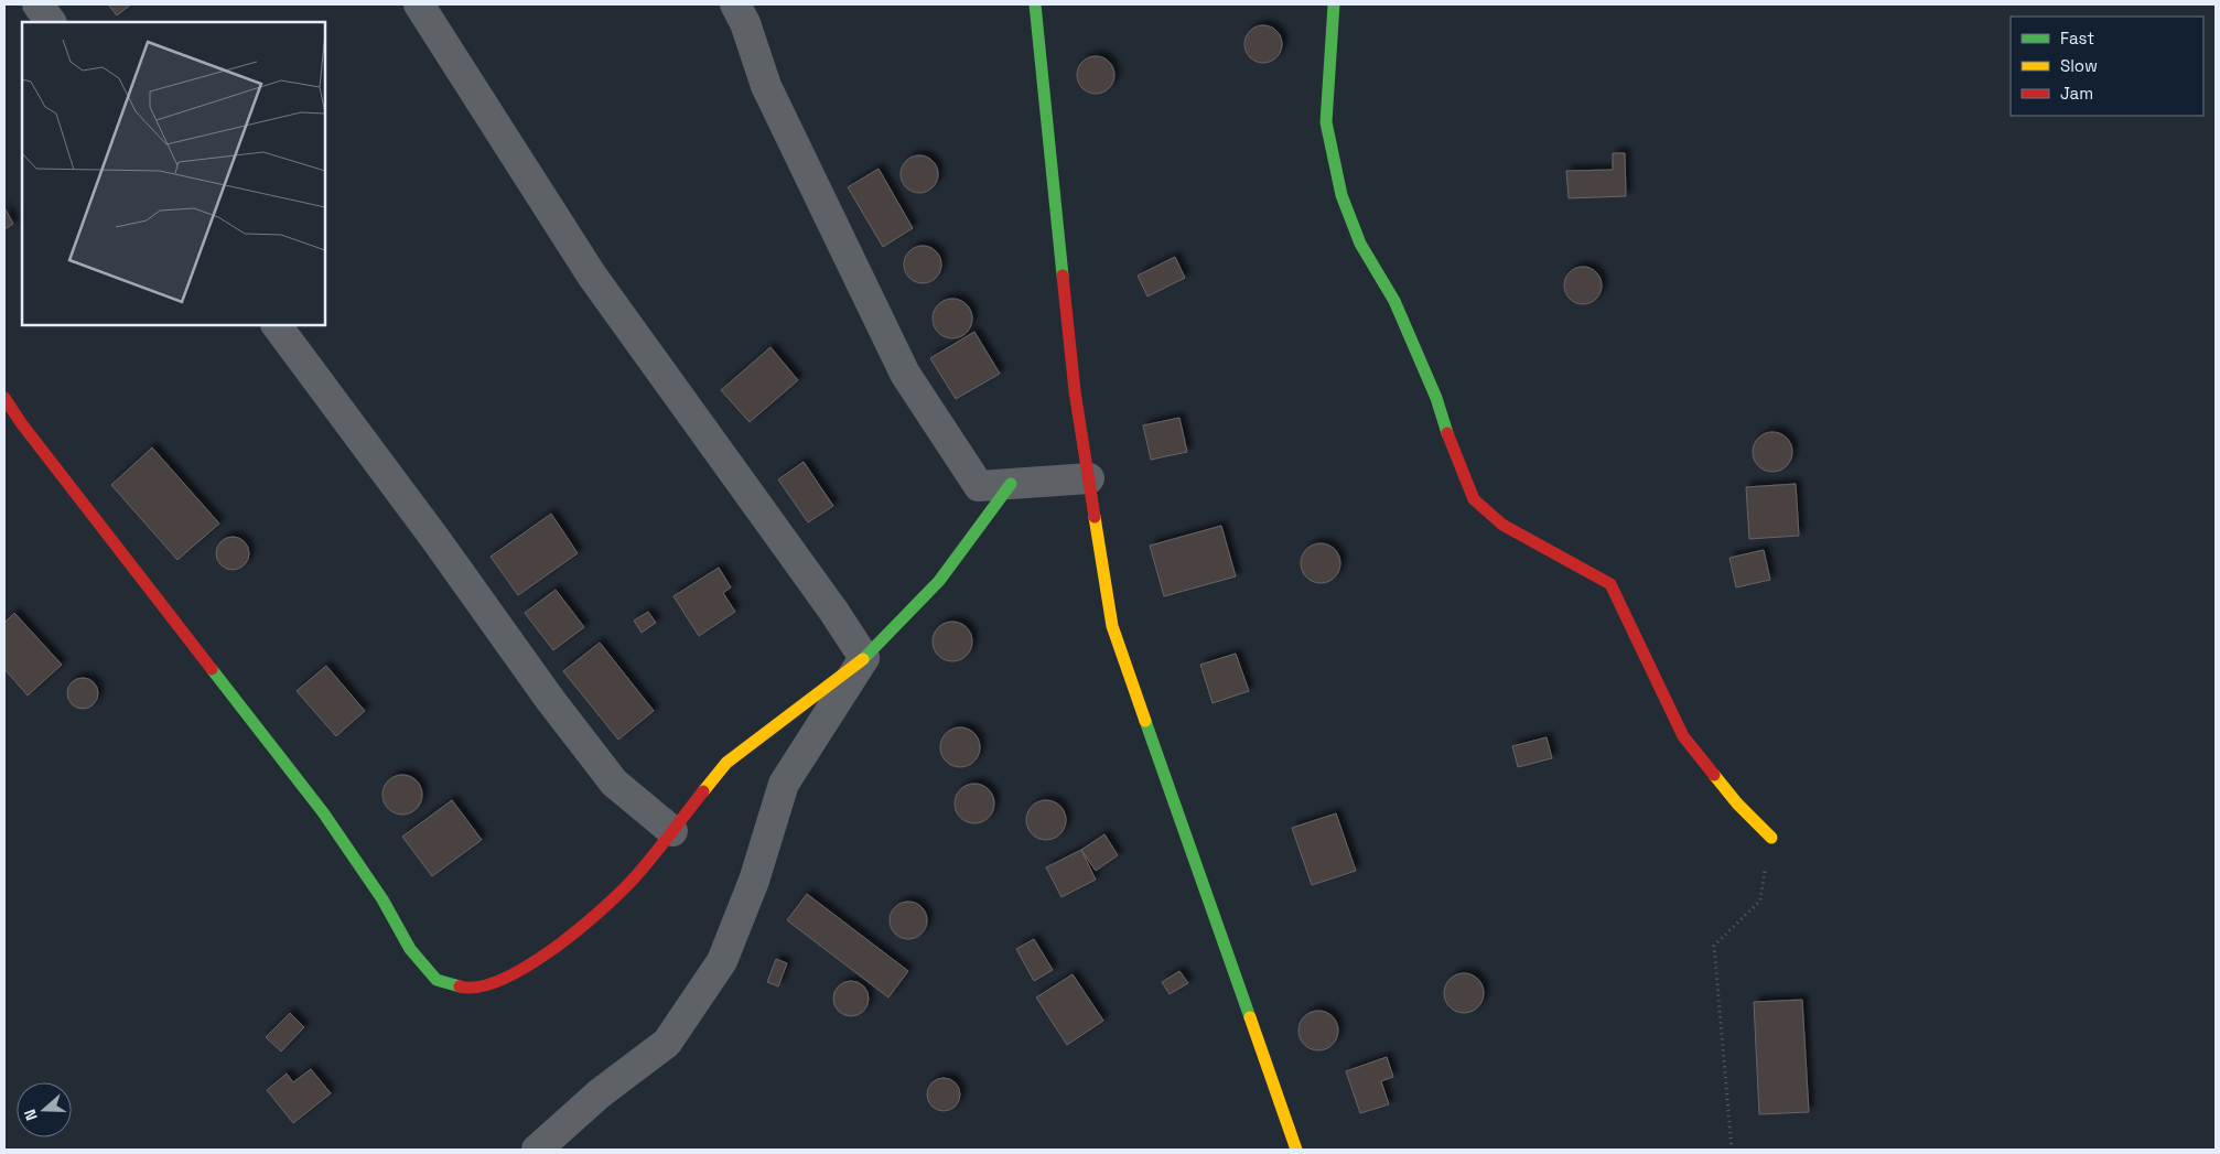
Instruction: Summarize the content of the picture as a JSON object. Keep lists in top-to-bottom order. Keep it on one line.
{"legend":["Fast","Slow","Jam"],"north":"left"}
